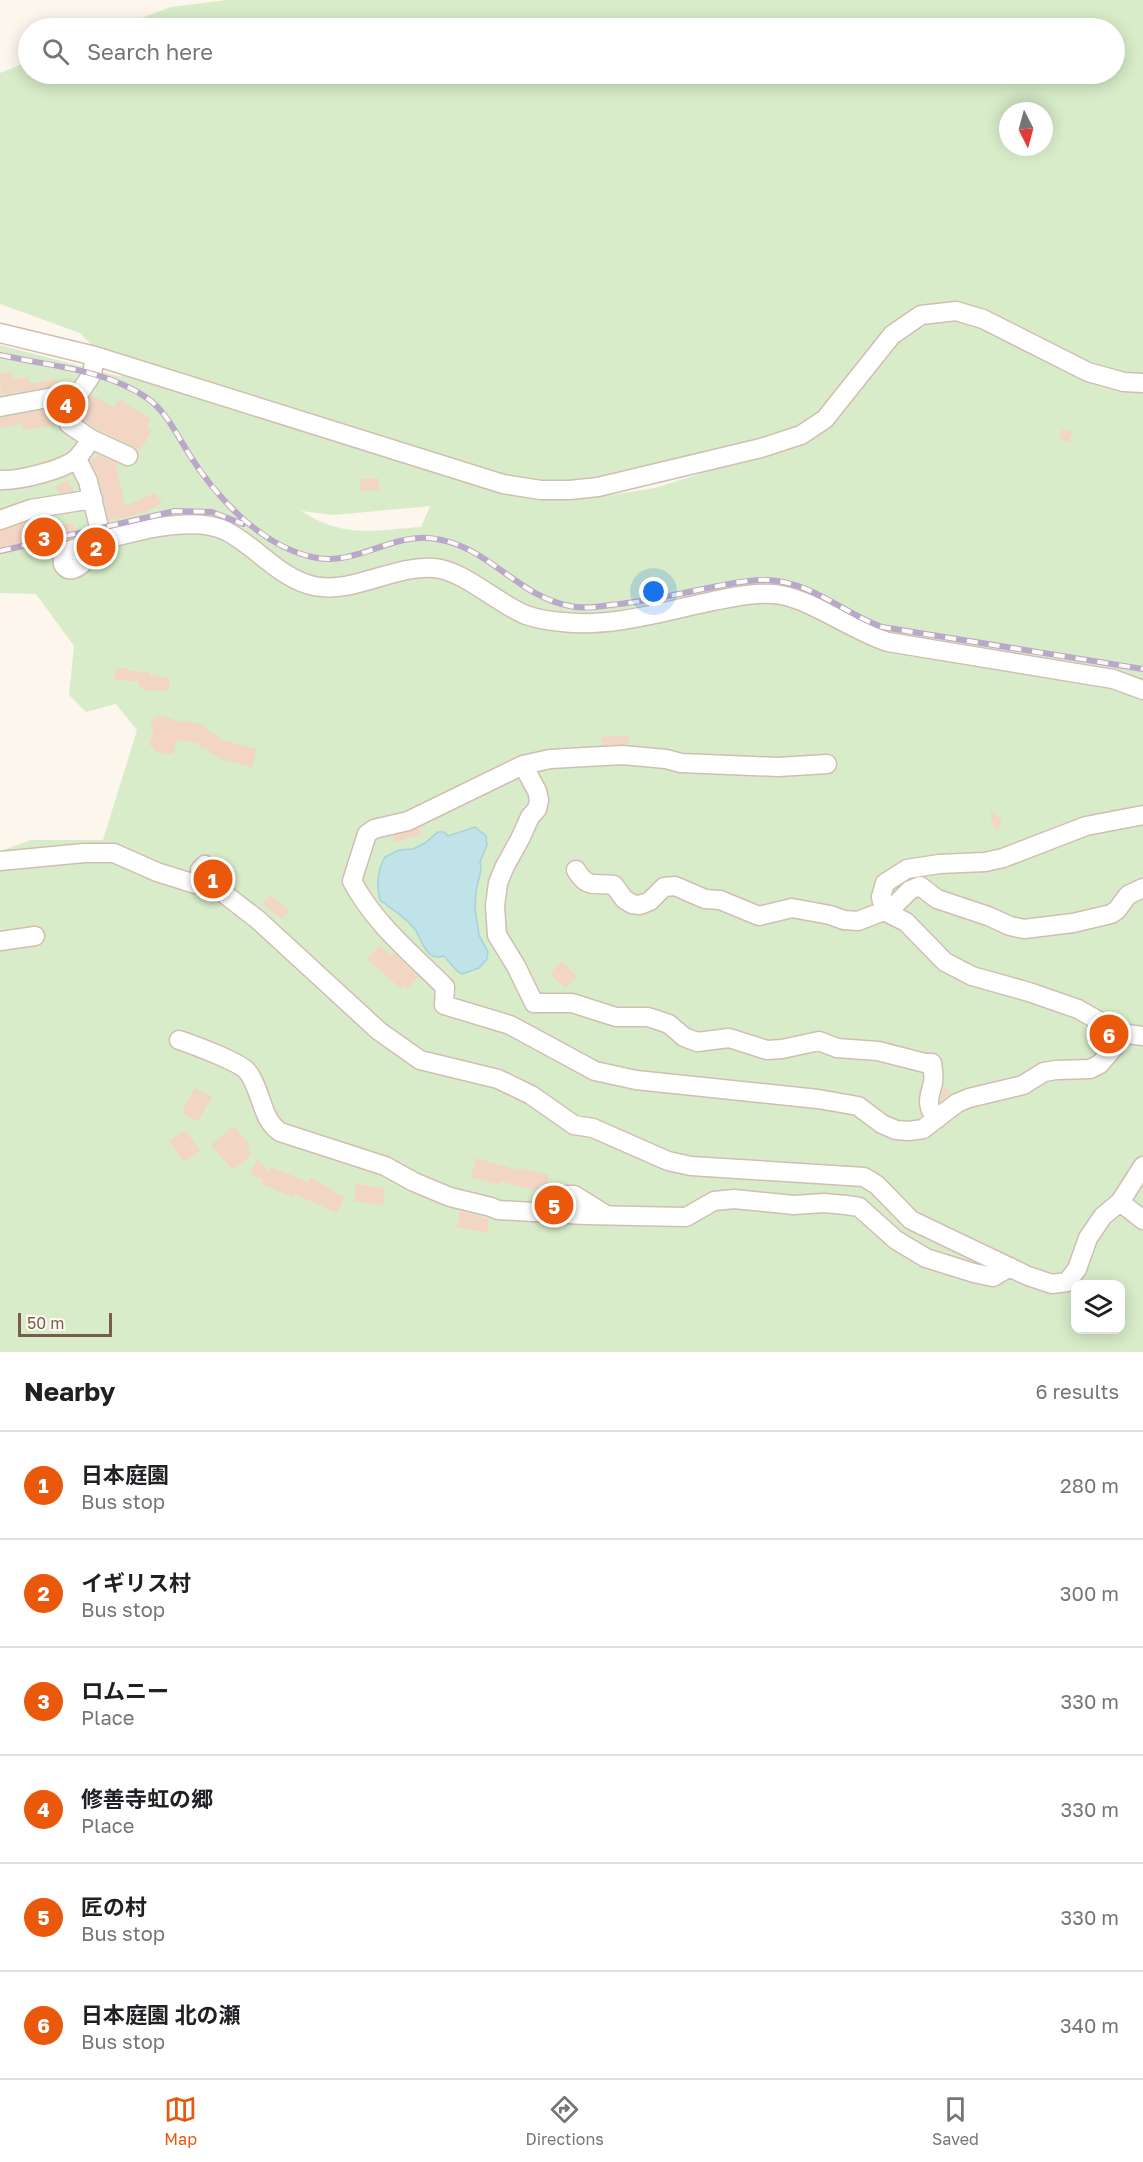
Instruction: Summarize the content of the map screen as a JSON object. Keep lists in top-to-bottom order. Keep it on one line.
{"scale_bar":"50 m","north":"bottom","page":{"search":"Search here","pins":["4","3","2","1","6","5"],"scale":"50 m","heading":["Nearby","6 results"],"list":[{"mark":"1","name":"日本庭園","note":"Bus stop","value":"280 m"},{"mark":"2","name":"イギリス村","note":"Bus stop","value":"300 m"},{"mark":"3","name":"ロムニー","note":"Place","value":"330 m"},{"mark":"4","name":"修善寺虹の郷","note":"Place","value":"330 m"},{"mark":"5","name":"匠の村","note":"Bus stop","value":"330 m"},{"mark":"6","name":"日本庭園 北の瀬","note":"Bus stop","value":"340 m"}],"nav":["Map","Directions","Saved"]}}
